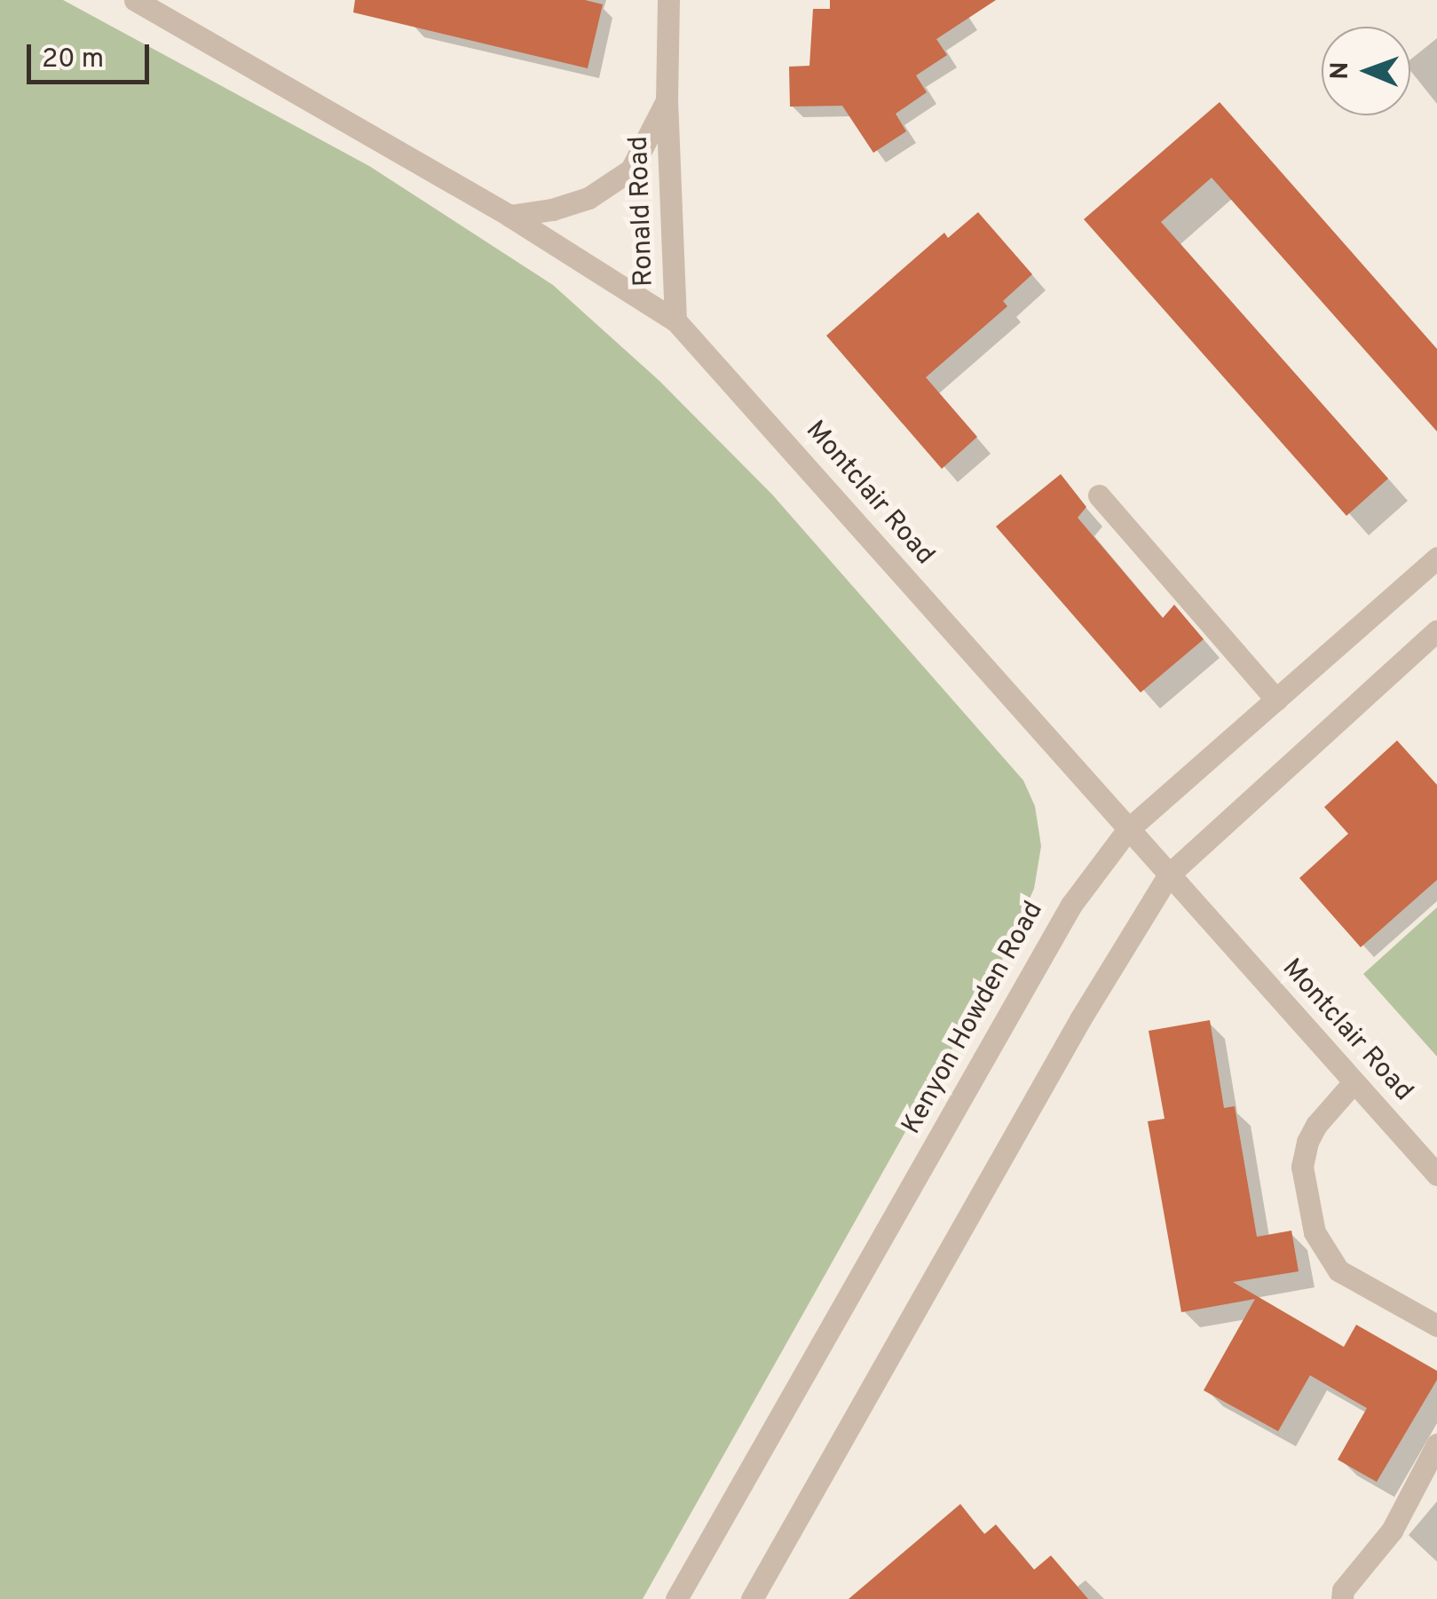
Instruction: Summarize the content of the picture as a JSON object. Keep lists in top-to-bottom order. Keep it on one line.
{"streets":{"street":["Ronald Road","Montclair Road","Kenyon Howden Road"]},"crossings":[["Ronald Road","Montclair Road"],["Montclair Road","Kenyon Howden Road"]],"scale_bar":"20 m","north":"left"}
